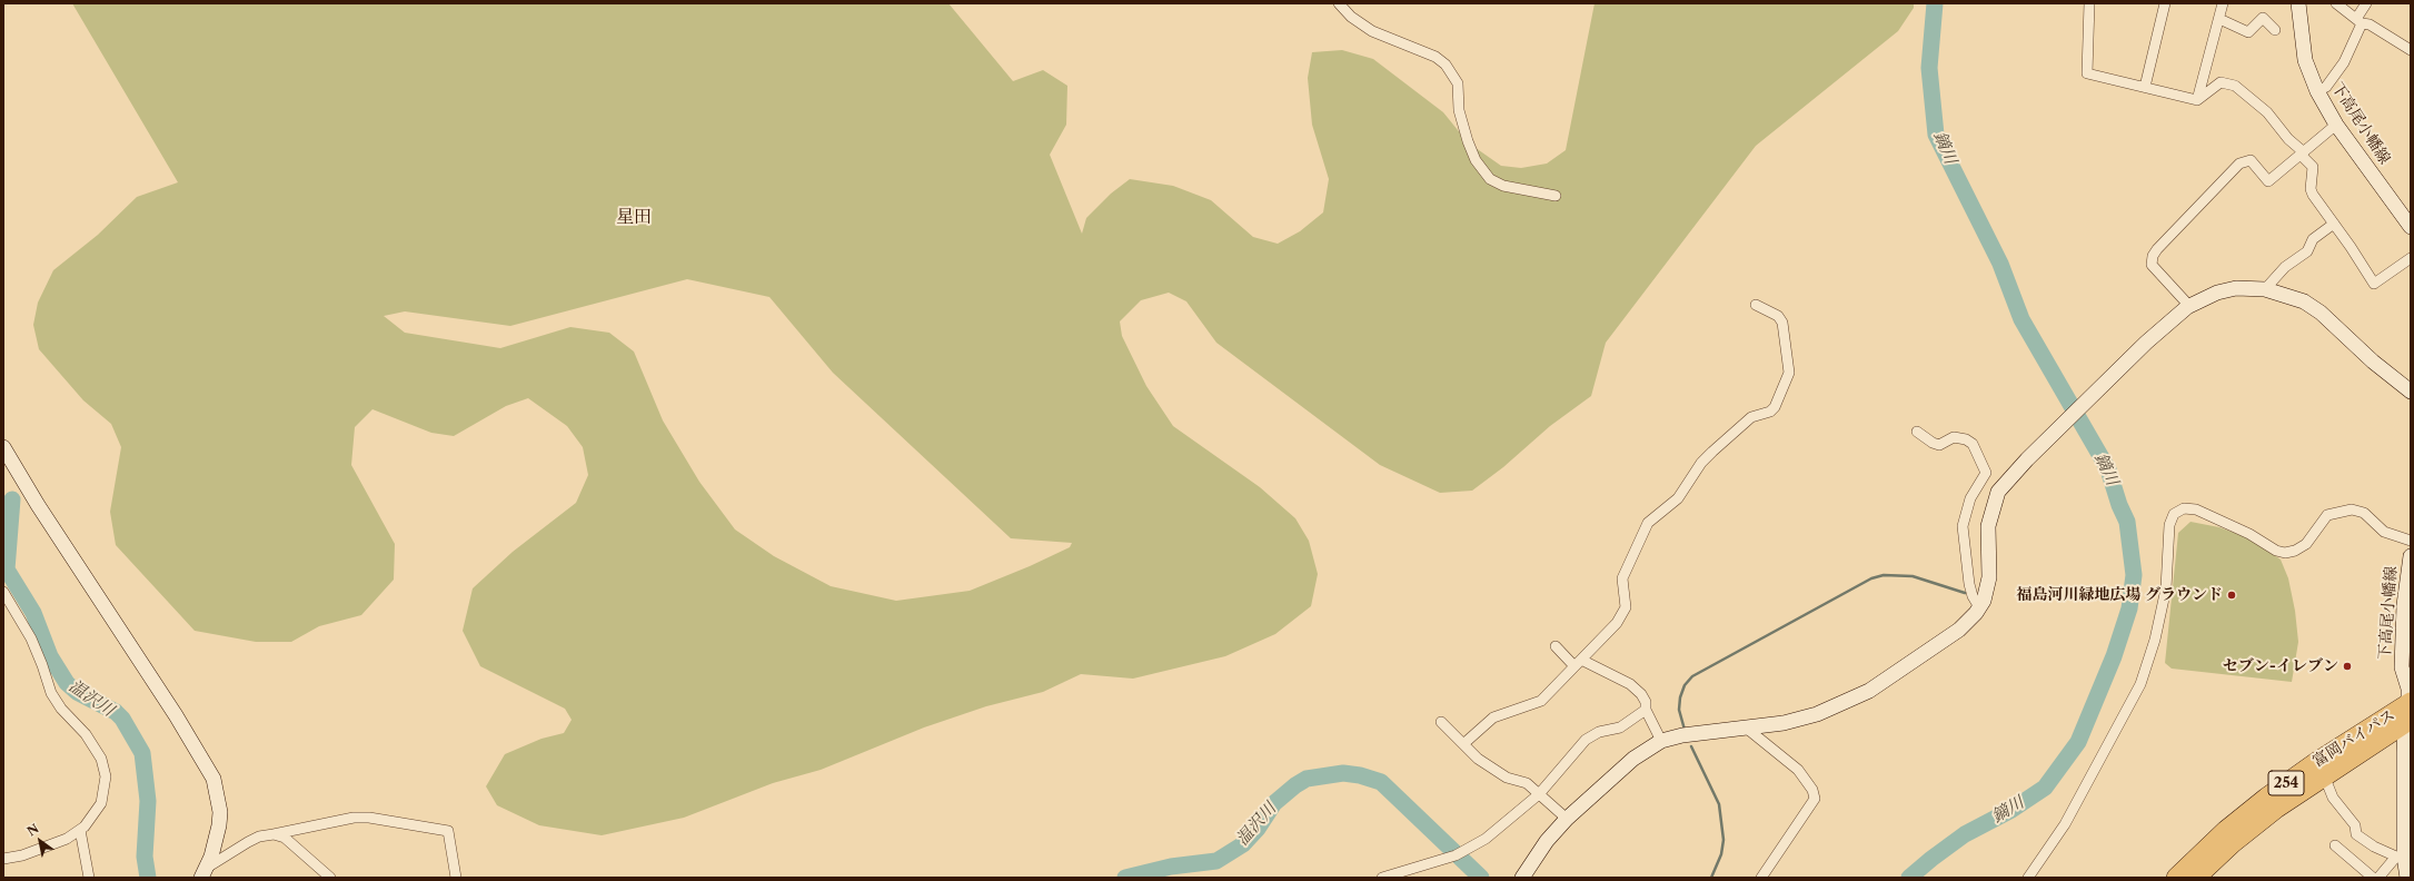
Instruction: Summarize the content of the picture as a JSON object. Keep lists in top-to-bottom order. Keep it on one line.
{"streets":{"highway":["富岡バイパス","254"],"street":["下高尾小幡線"]},"crossings":[["下高尾小幡線","富岡バイパス"]],"districts":["星田"],"water":["鏑川","温沢川"],"places":["福島河川緑地広場 グラウンド","セブン-イレブン"],"north":"top left"}
